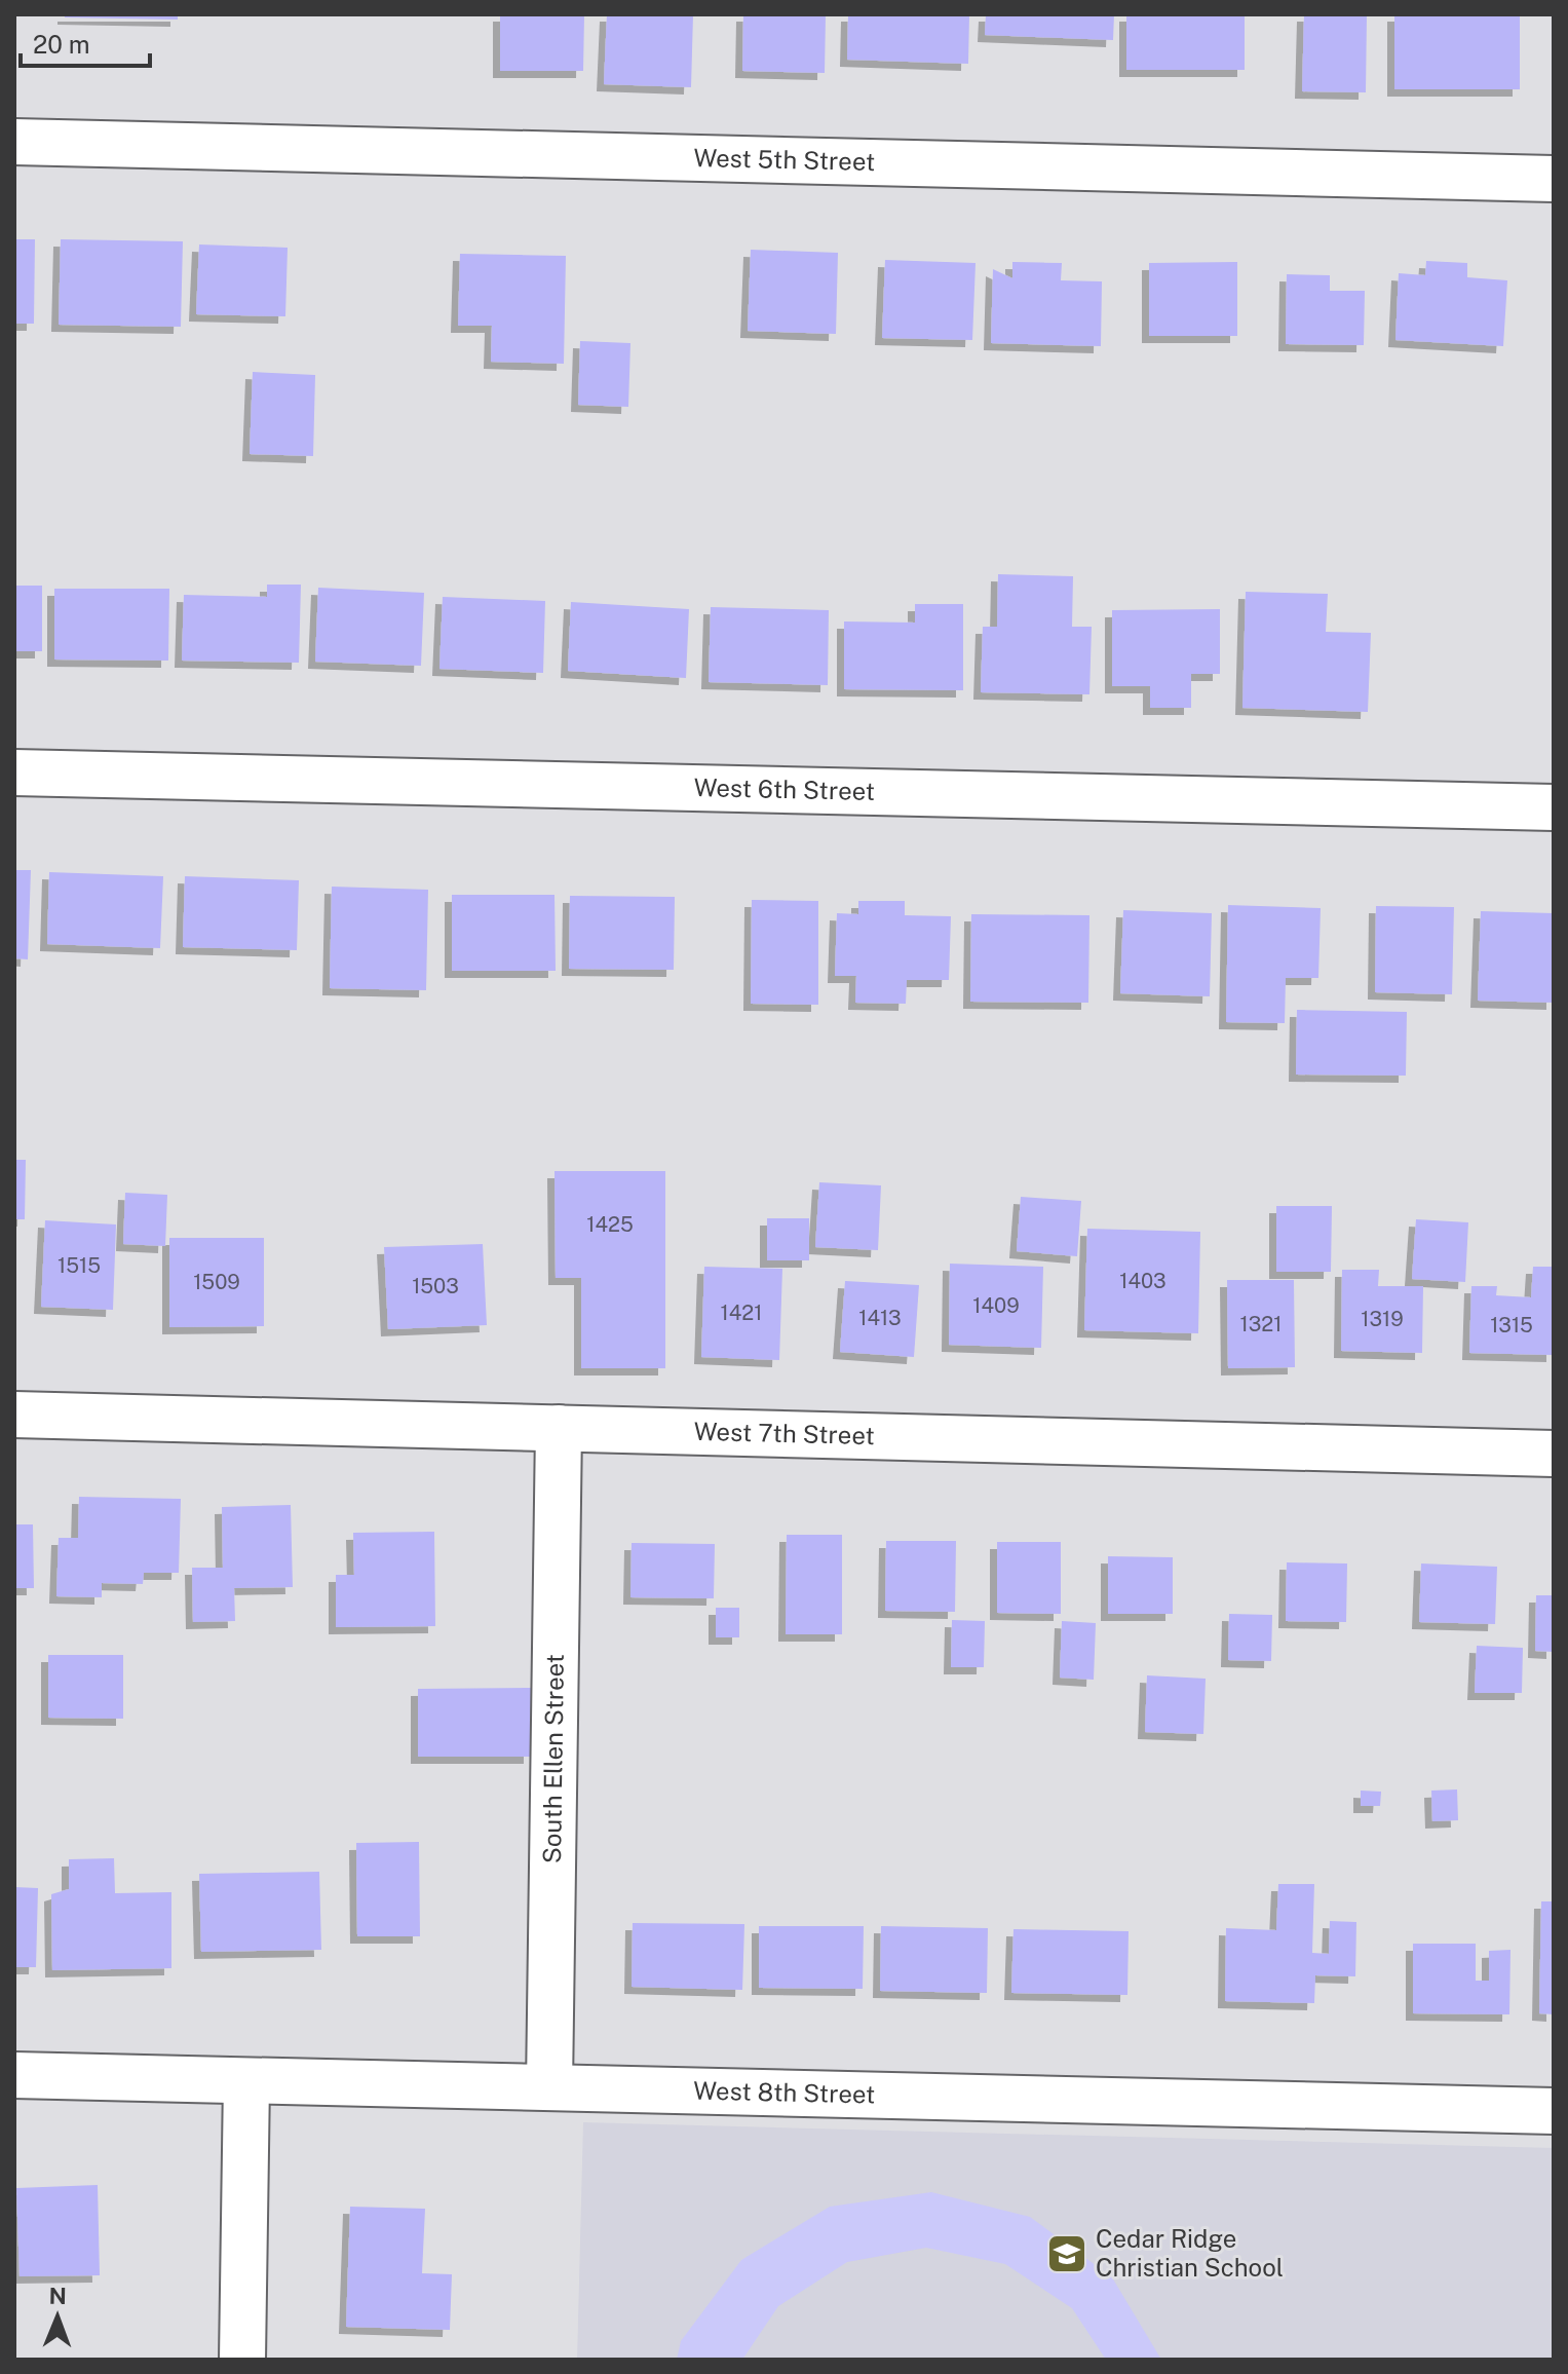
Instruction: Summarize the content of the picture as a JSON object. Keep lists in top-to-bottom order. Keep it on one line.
{"streets":{"street":["West 5th Street","West 6th Street","West 7th Street","South Ellen Street","West 8th Street"]},"crossings":[["West 7th Street","South Ellen Street"],["South Ellen Street","West 8th Street"]],"places":{"school or university":["Cedar Ridge Christian School"]},"house_numbers":["1425","1515","1403","1509","1503","1409","1421","1413","1319","1321","1315"],"scale_bar":"20 m","north":"top"}
